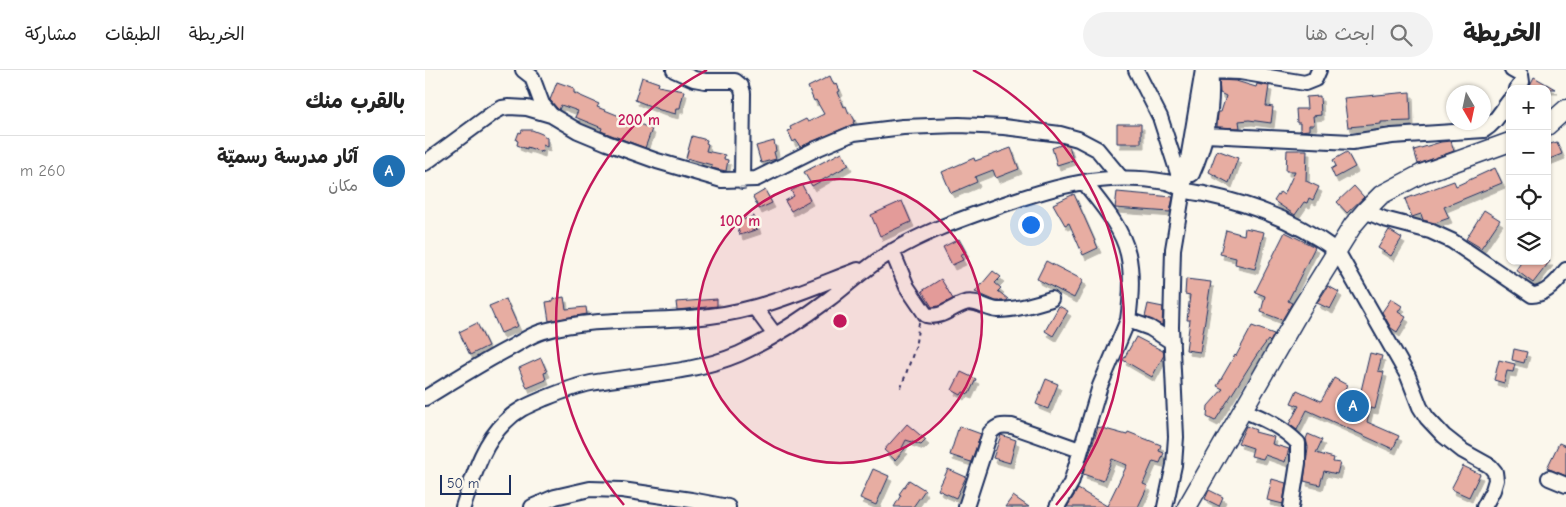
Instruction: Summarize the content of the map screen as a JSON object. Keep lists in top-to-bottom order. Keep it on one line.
{"scale_bar":"50 m","north":"bottom","page":{"header":"الخريطة","search":"ابحث هنا","nav":["الخريطة","الطبقات","مشاركة"],"heading":"بالقرب منك","map_buttons":["+","−"],"list":[{"mark":"A","name":"آثار مدرسة رسميّة","note":"مكان","value":"260 m"}],"pins":"A","scale":"50 m"},"rings":["200 m","100 m"]}
